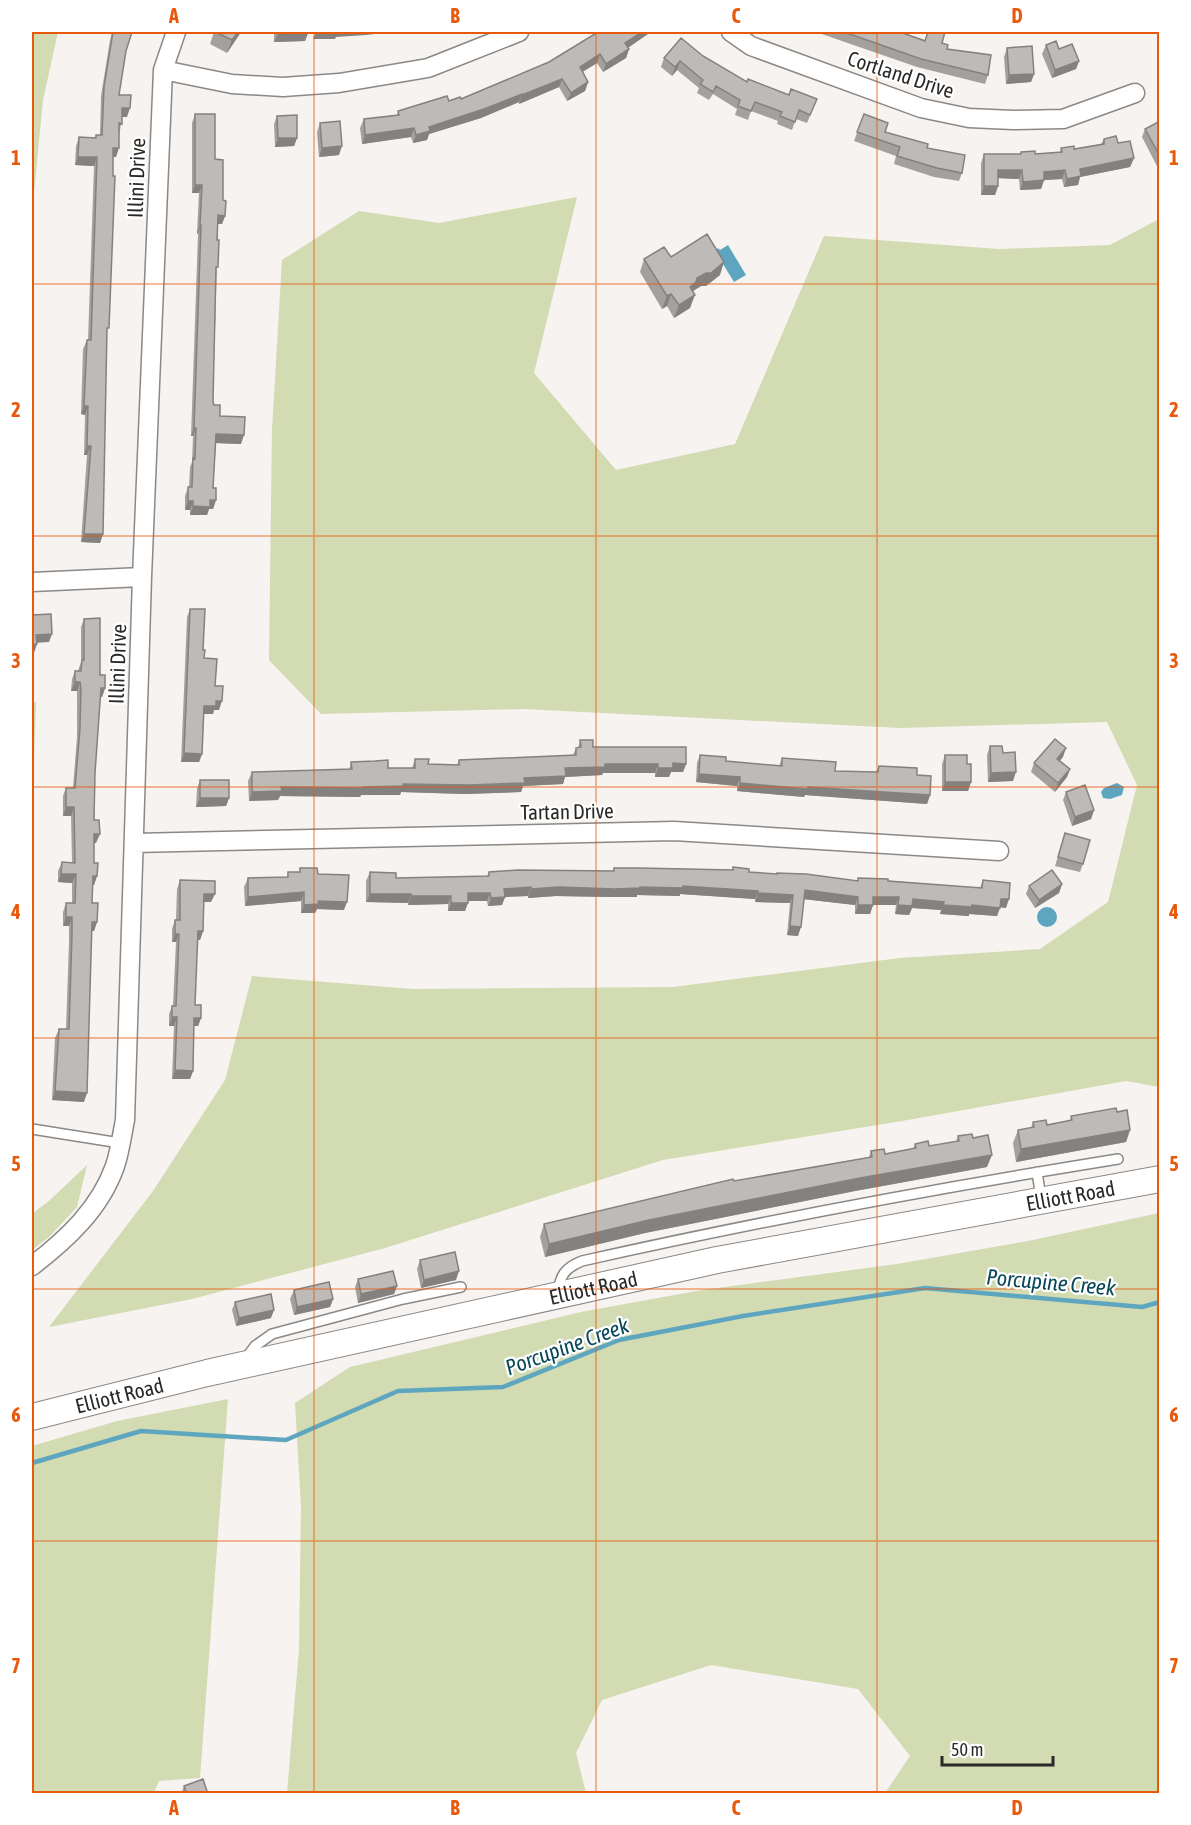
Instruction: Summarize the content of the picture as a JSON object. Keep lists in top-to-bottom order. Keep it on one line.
{"streets":{"street":["Cortland Drive","Illini Drive","Tartan Drive","Elliott Road"]},"crossings":[["Illini Drive","Tartan Drive"]],"water":["Porcupine Creek"],"scale_bar":"50 m","grid":{"columns":["A","B","C","D"],"rows":["1","2","3","4","5","6","7"]}}
